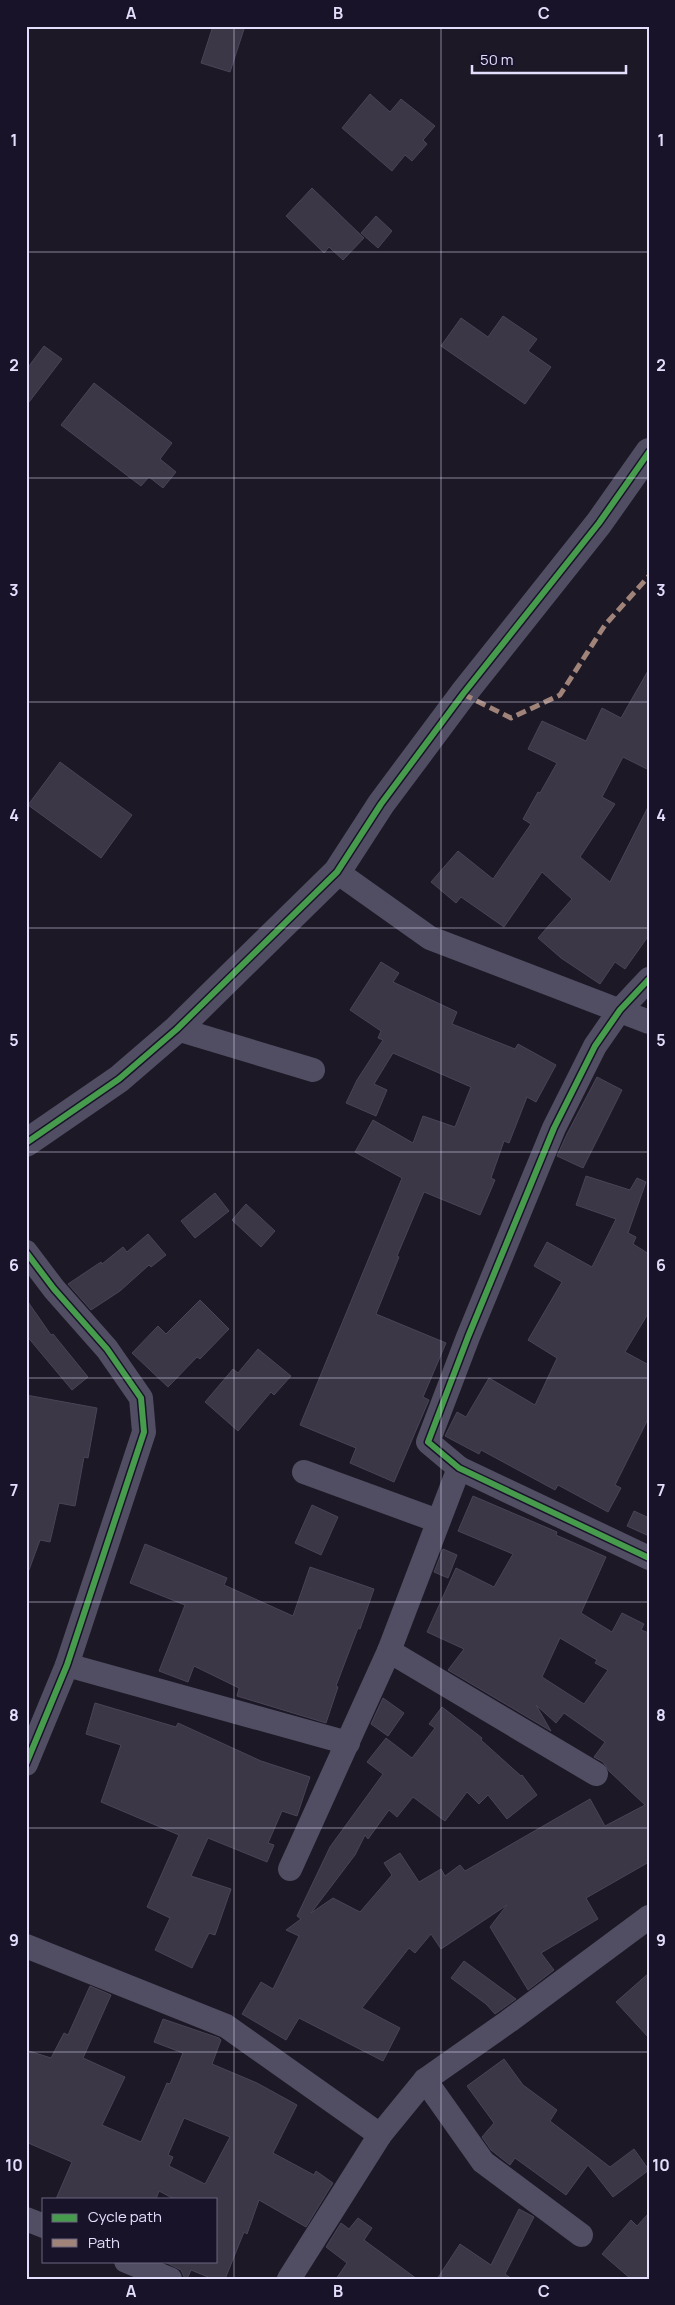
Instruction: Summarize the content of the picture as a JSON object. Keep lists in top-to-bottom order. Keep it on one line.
{"legend":["Cycle path","Path"],"scale_bar":"50 m","grid":{"columns":["A","B","C"],"rows":["1","2","3","4","5","6","7","8","9","10"]}}
